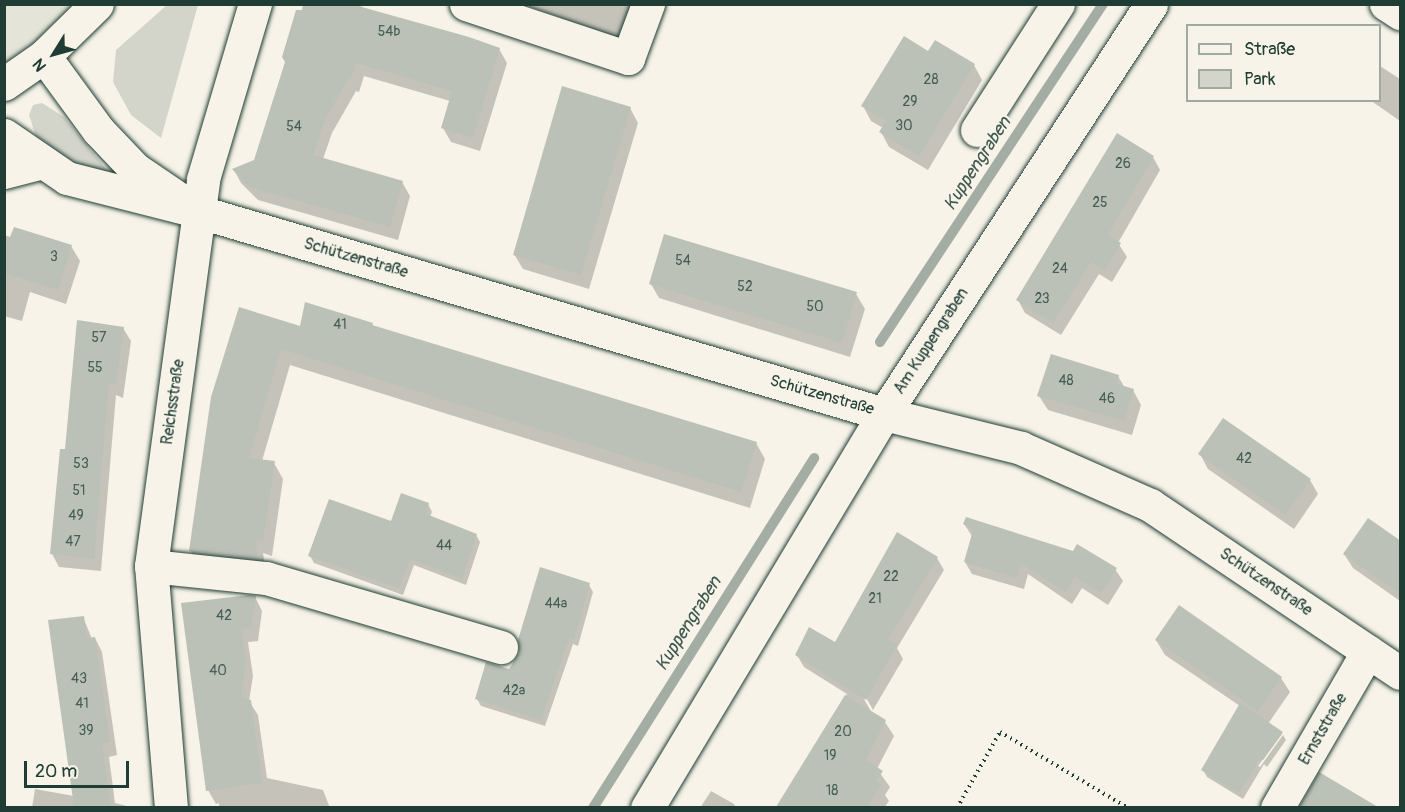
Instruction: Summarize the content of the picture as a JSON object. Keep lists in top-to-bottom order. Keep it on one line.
{"streets":{"street":["Schützenstraße","Am Kuppengraben","Reichsstraße","Ernststraße"]},"crossings":[["Schützenstraße","Am Kuppengraben"],["Schützenstraße","Reichsstraße"],["Schützenstraße","Ernststraße"]],"water":["Kuppengraben"],"house_numbers":["54b","28","29","30","54","26","25","3","54","24","52","23","50","41","57","55","48","46","42","53","51","49","47","44","22","21","44a","42","40","43","42a","41","39","20","19","18"],"legend":["Straße","Park"],"scale_bar":"20 m","north":"bottom left"}
